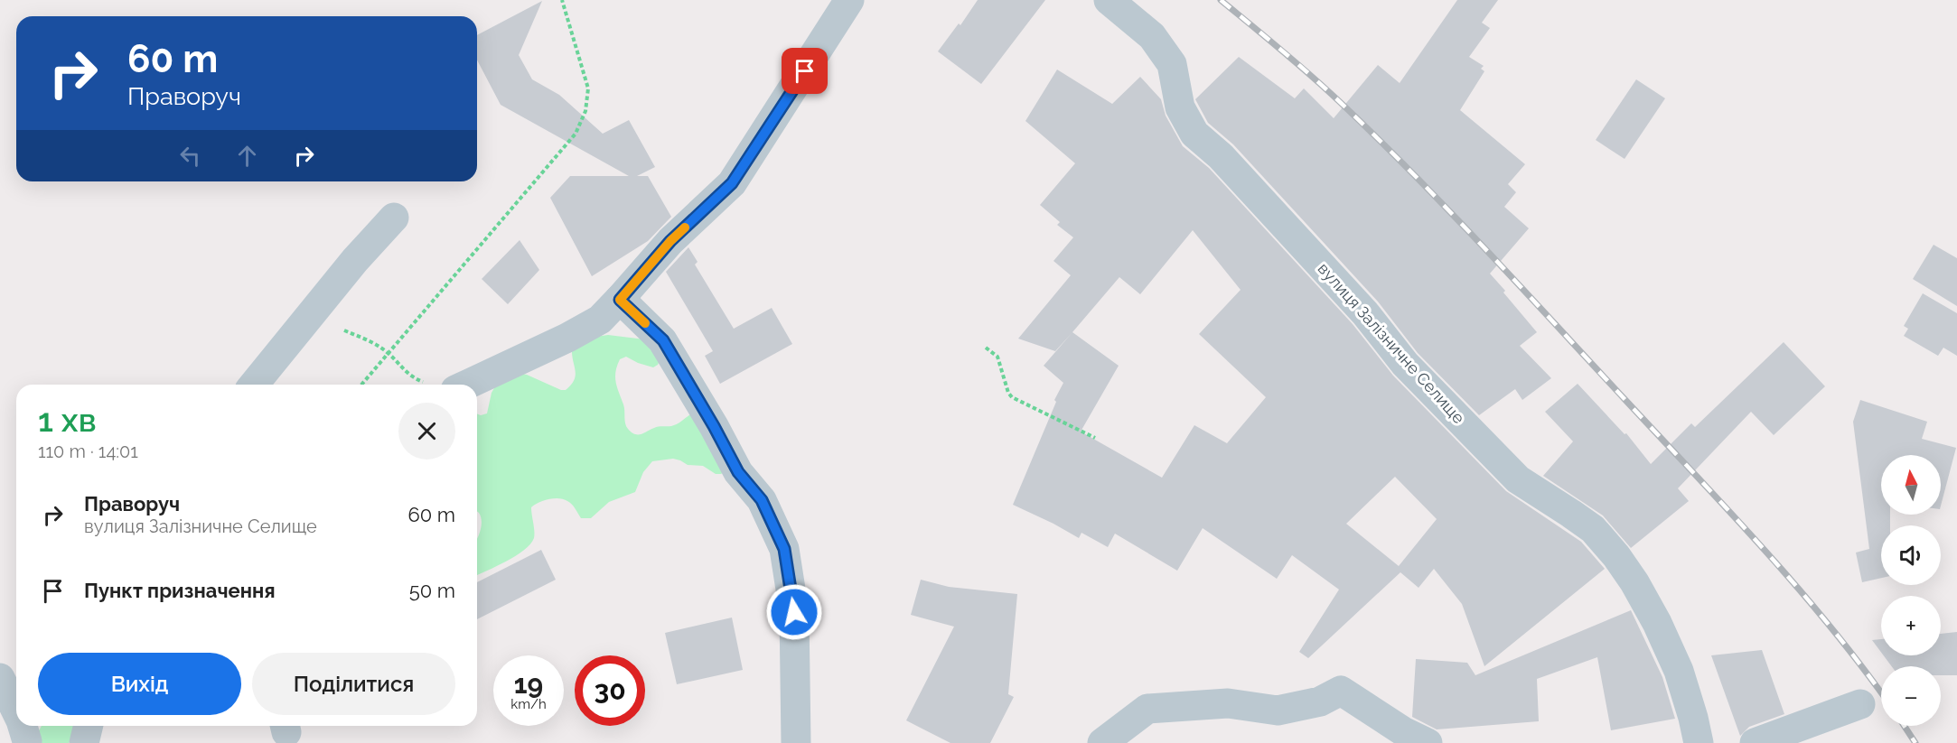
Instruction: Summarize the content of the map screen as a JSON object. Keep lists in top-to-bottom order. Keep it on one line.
{"streets":{"street":["вулиця Залізничне Селище"]},"north":"top","page":{"turn":["60 m","Праворуч"],"heading":["1 хв","110 m · 14:01"],"map_buttons":["+","−"],"list":[{"name":"Праворуч","note":"вулиця Залізничне Селище","value":"60 m"},{"name":"Пункт призначення","value":"50 m"}],"buttons":["Вихід","Поділитися"],"speed":"19 km/h","limit":"30"}}
